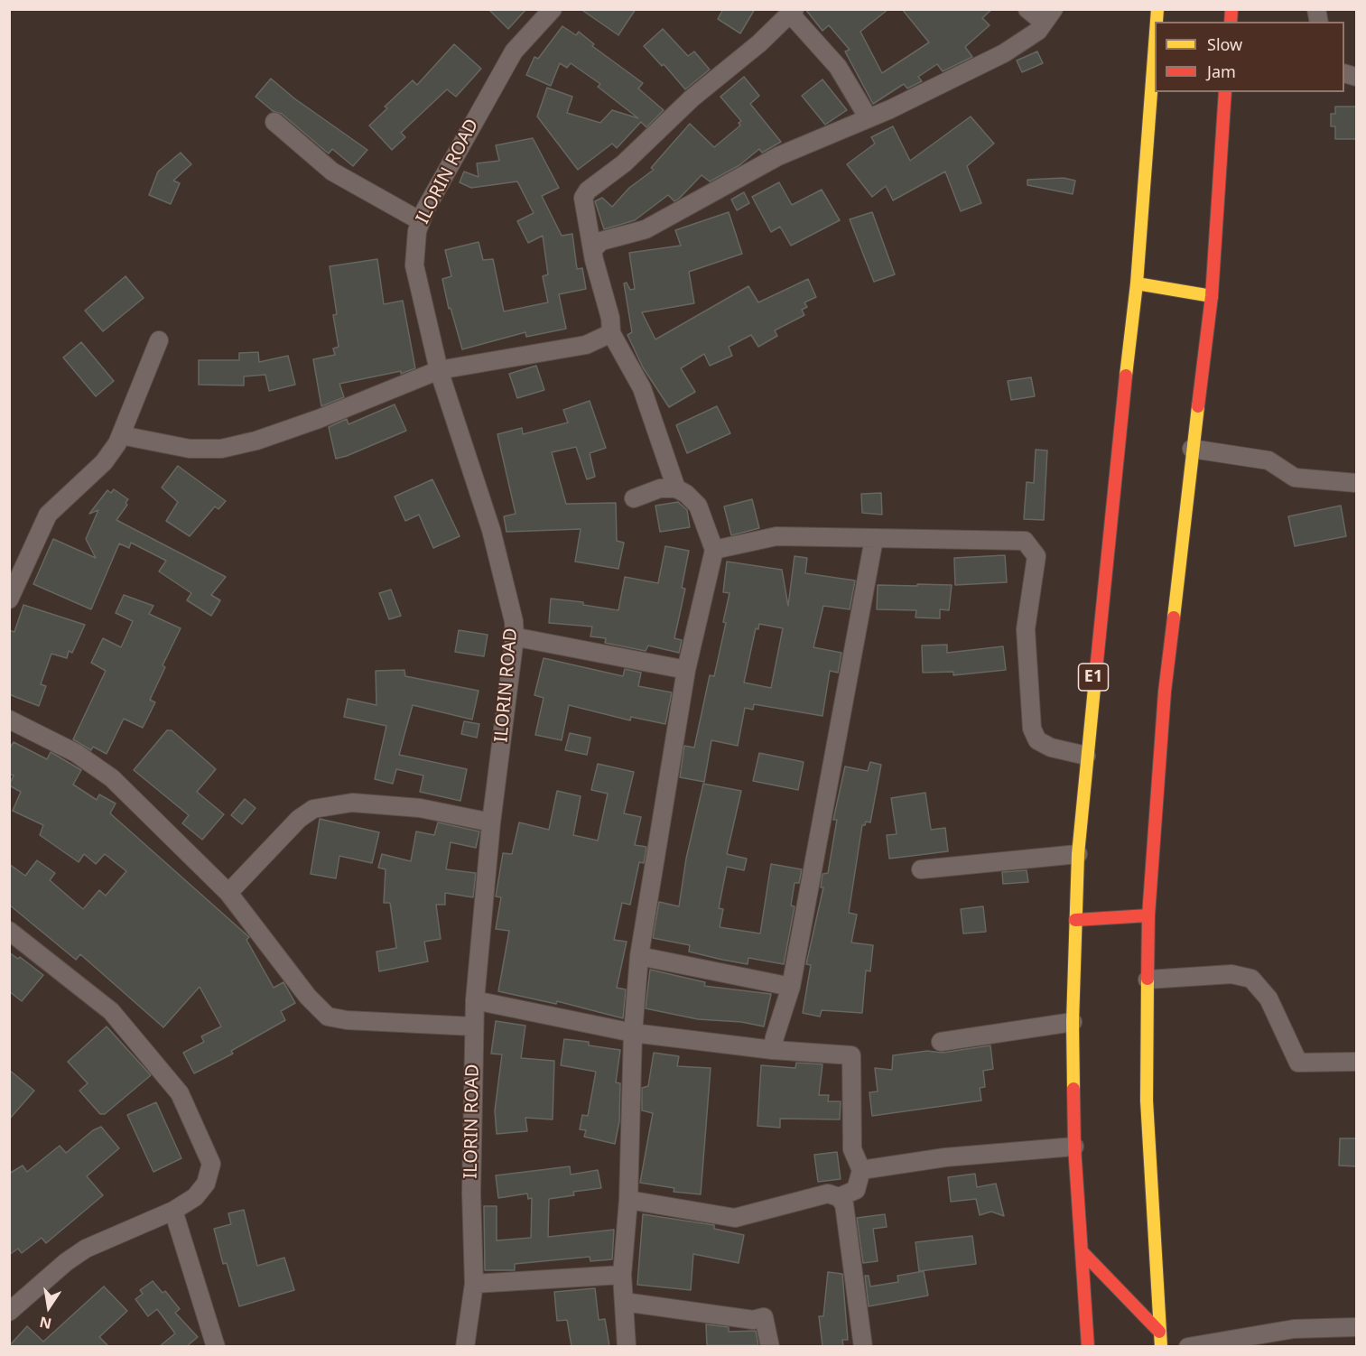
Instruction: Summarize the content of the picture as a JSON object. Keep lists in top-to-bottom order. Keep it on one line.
{"streets":{"highway":["E1"],"street":["ILORIN ROAD"]},"legend":["Slow","Jam"],"north":"bottom"}
